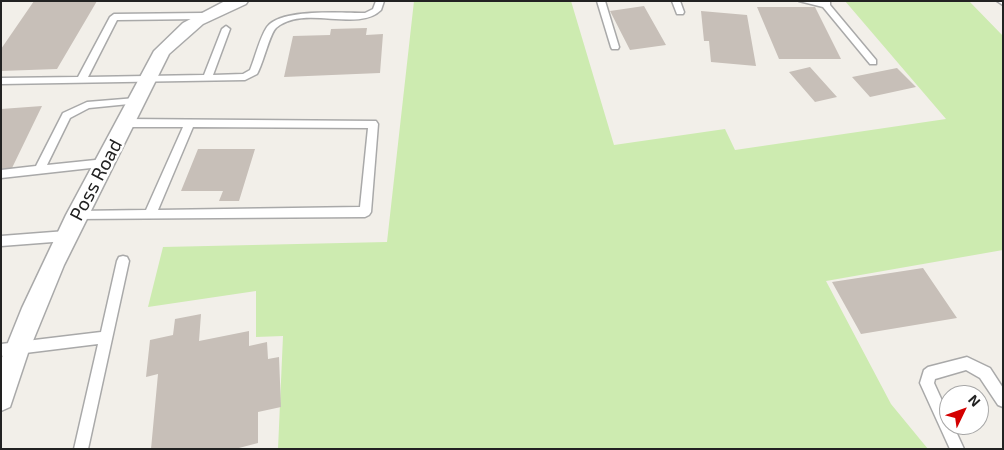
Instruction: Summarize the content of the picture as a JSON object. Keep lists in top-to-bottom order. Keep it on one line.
{"streets":{"street":["Poss Road"]},"north":"top right"}
